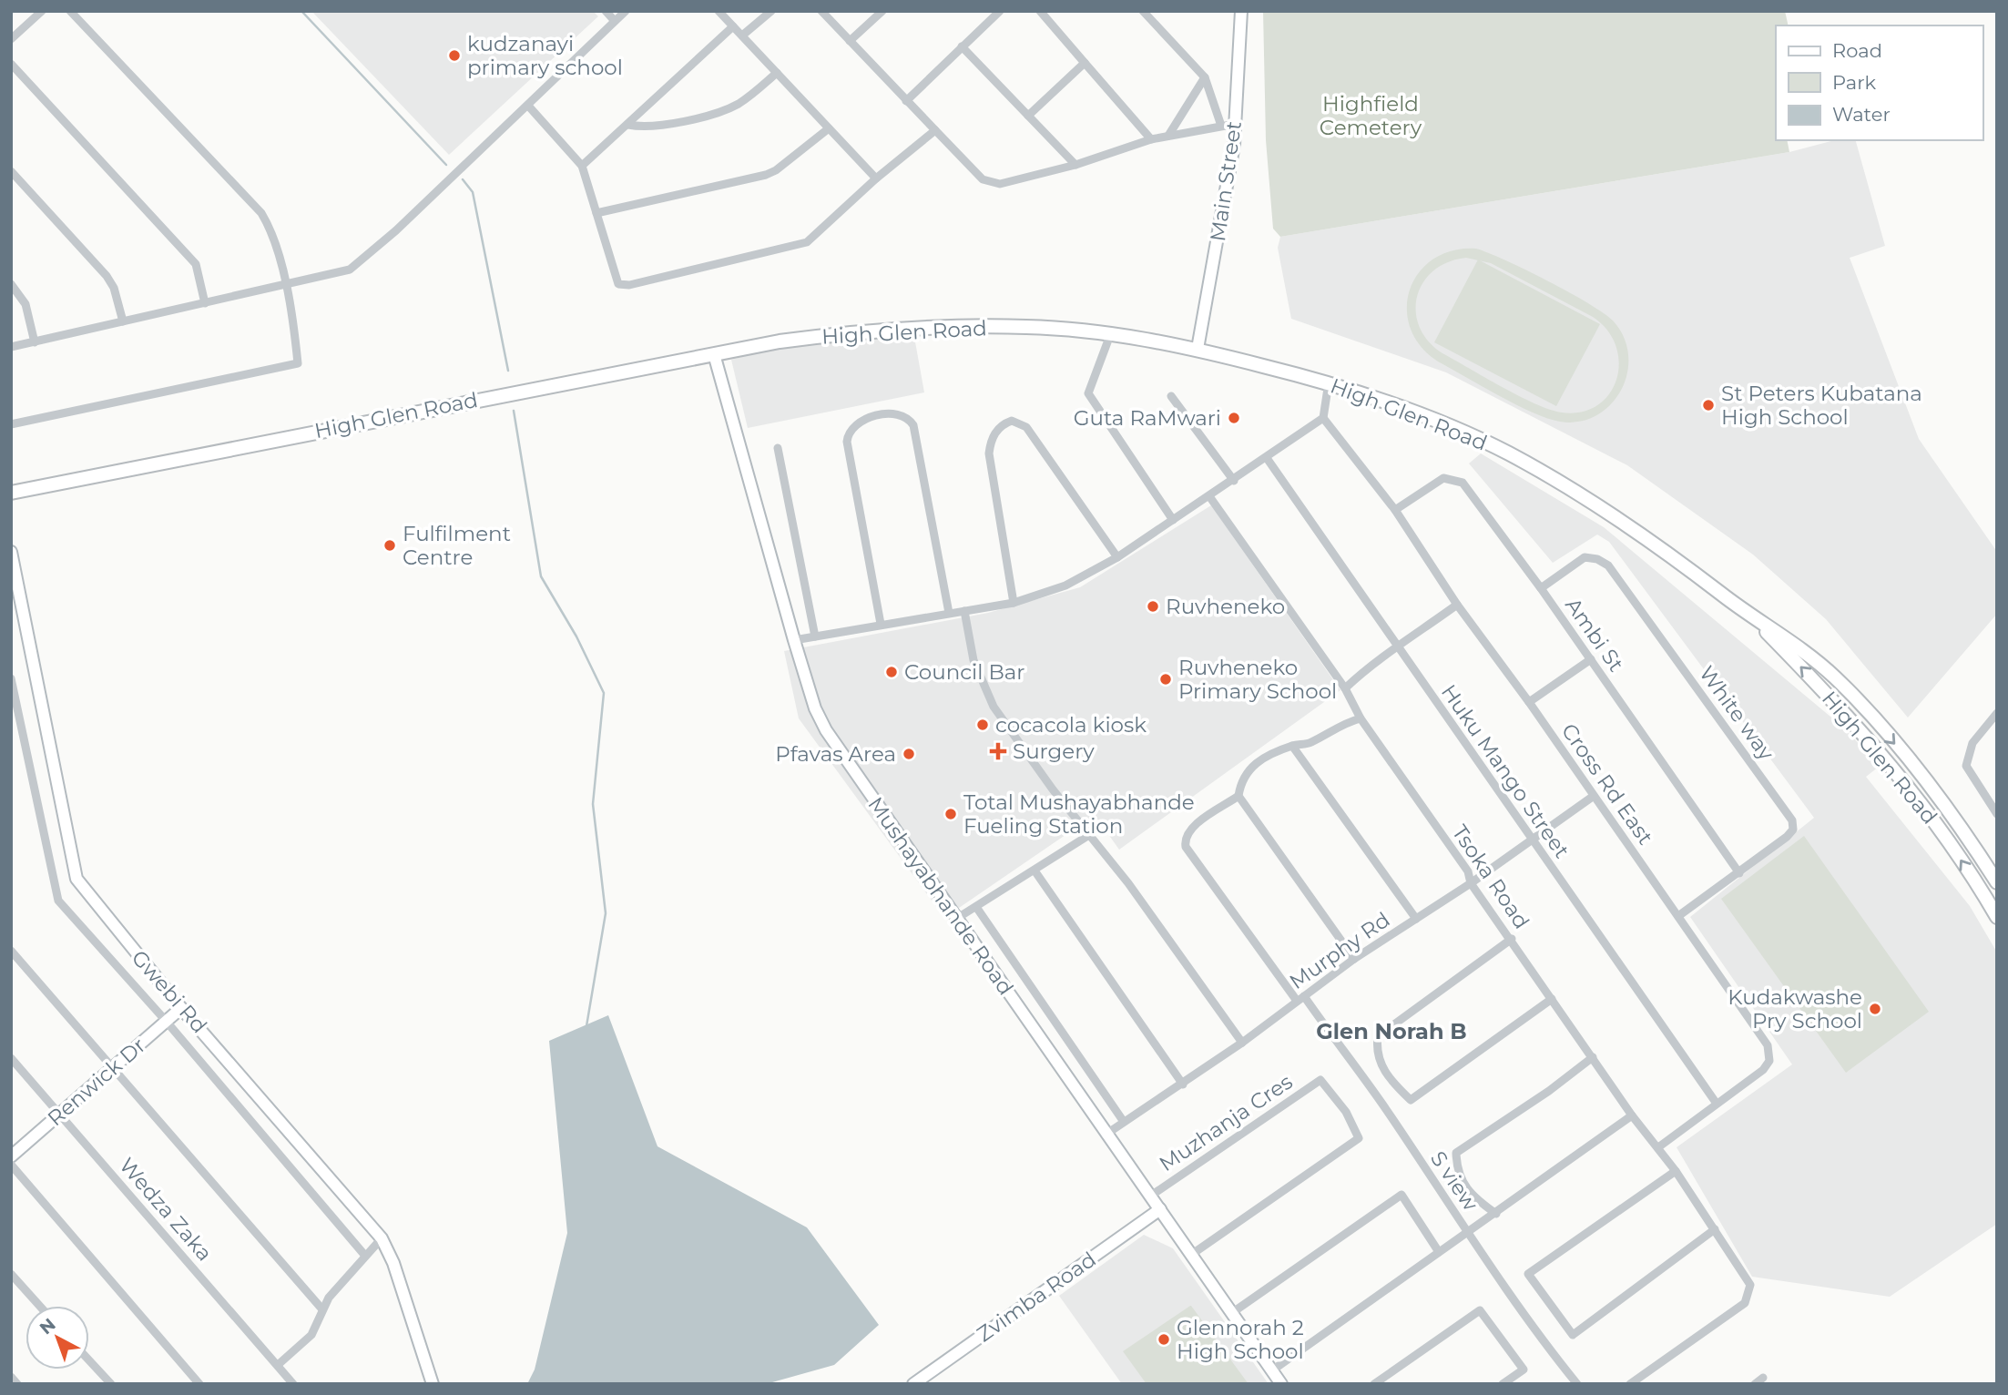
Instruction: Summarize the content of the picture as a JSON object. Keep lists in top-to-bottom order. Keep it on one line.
{"streets":{"main road":["High Glen Road"],"street":["Main Street","Ambi St","White way","Huku Mango Street","Cross Rd East","Tsoka Road","Mushayabhande Road","Murphy Rd","Gwebi Rd","Renwick Dr","Muzhanja Cres","S view","Wedza Zaka","Zvimba Road"]},"crossings":[["Main Street","High Glen Road"],["High Glen Road","Mushayabhande Road"],["Ambi St","White way"],["Ambi St","Cross Rd East"],["White way","Cross Rd East"],["Huku Mango Street","Cross Rd East"],["Huku Mango Street","Murphy Rd"],["Cross Rd East","Tsoka Road"],["Cross Rd East","Murphy Rd"],["Tsoka Road","Murphy Rd"],["Mushayabhande Road","Murphy Rd"],["Mushayabhande Road","Muzhanja Cres"],["Mushayabhande Road","Zvimba Road"],["Murphy Rd","S view"],["Gwebi Rd","Renwick Dr"],["Renwick Dr","Wedza Zaka"]],"districts":["Glen Norah B"],"parks":["Highfield Cemetery"],"places":{"other":["kudzanayi primary school","St Peters Kubatana High School","Guta RaMwari","Fulfilment Centre","Ruvheneko","Council Bar","Ruvheneko Primary School","cocacola kiosk","Pfavas Area","Total Mushayabhande Fueling Station","Kudakwashe Pry School","Glennorah 2 High School"],"health":["Surgery"]},"legend":["Road","Park","Water"],"north":"top left"}
